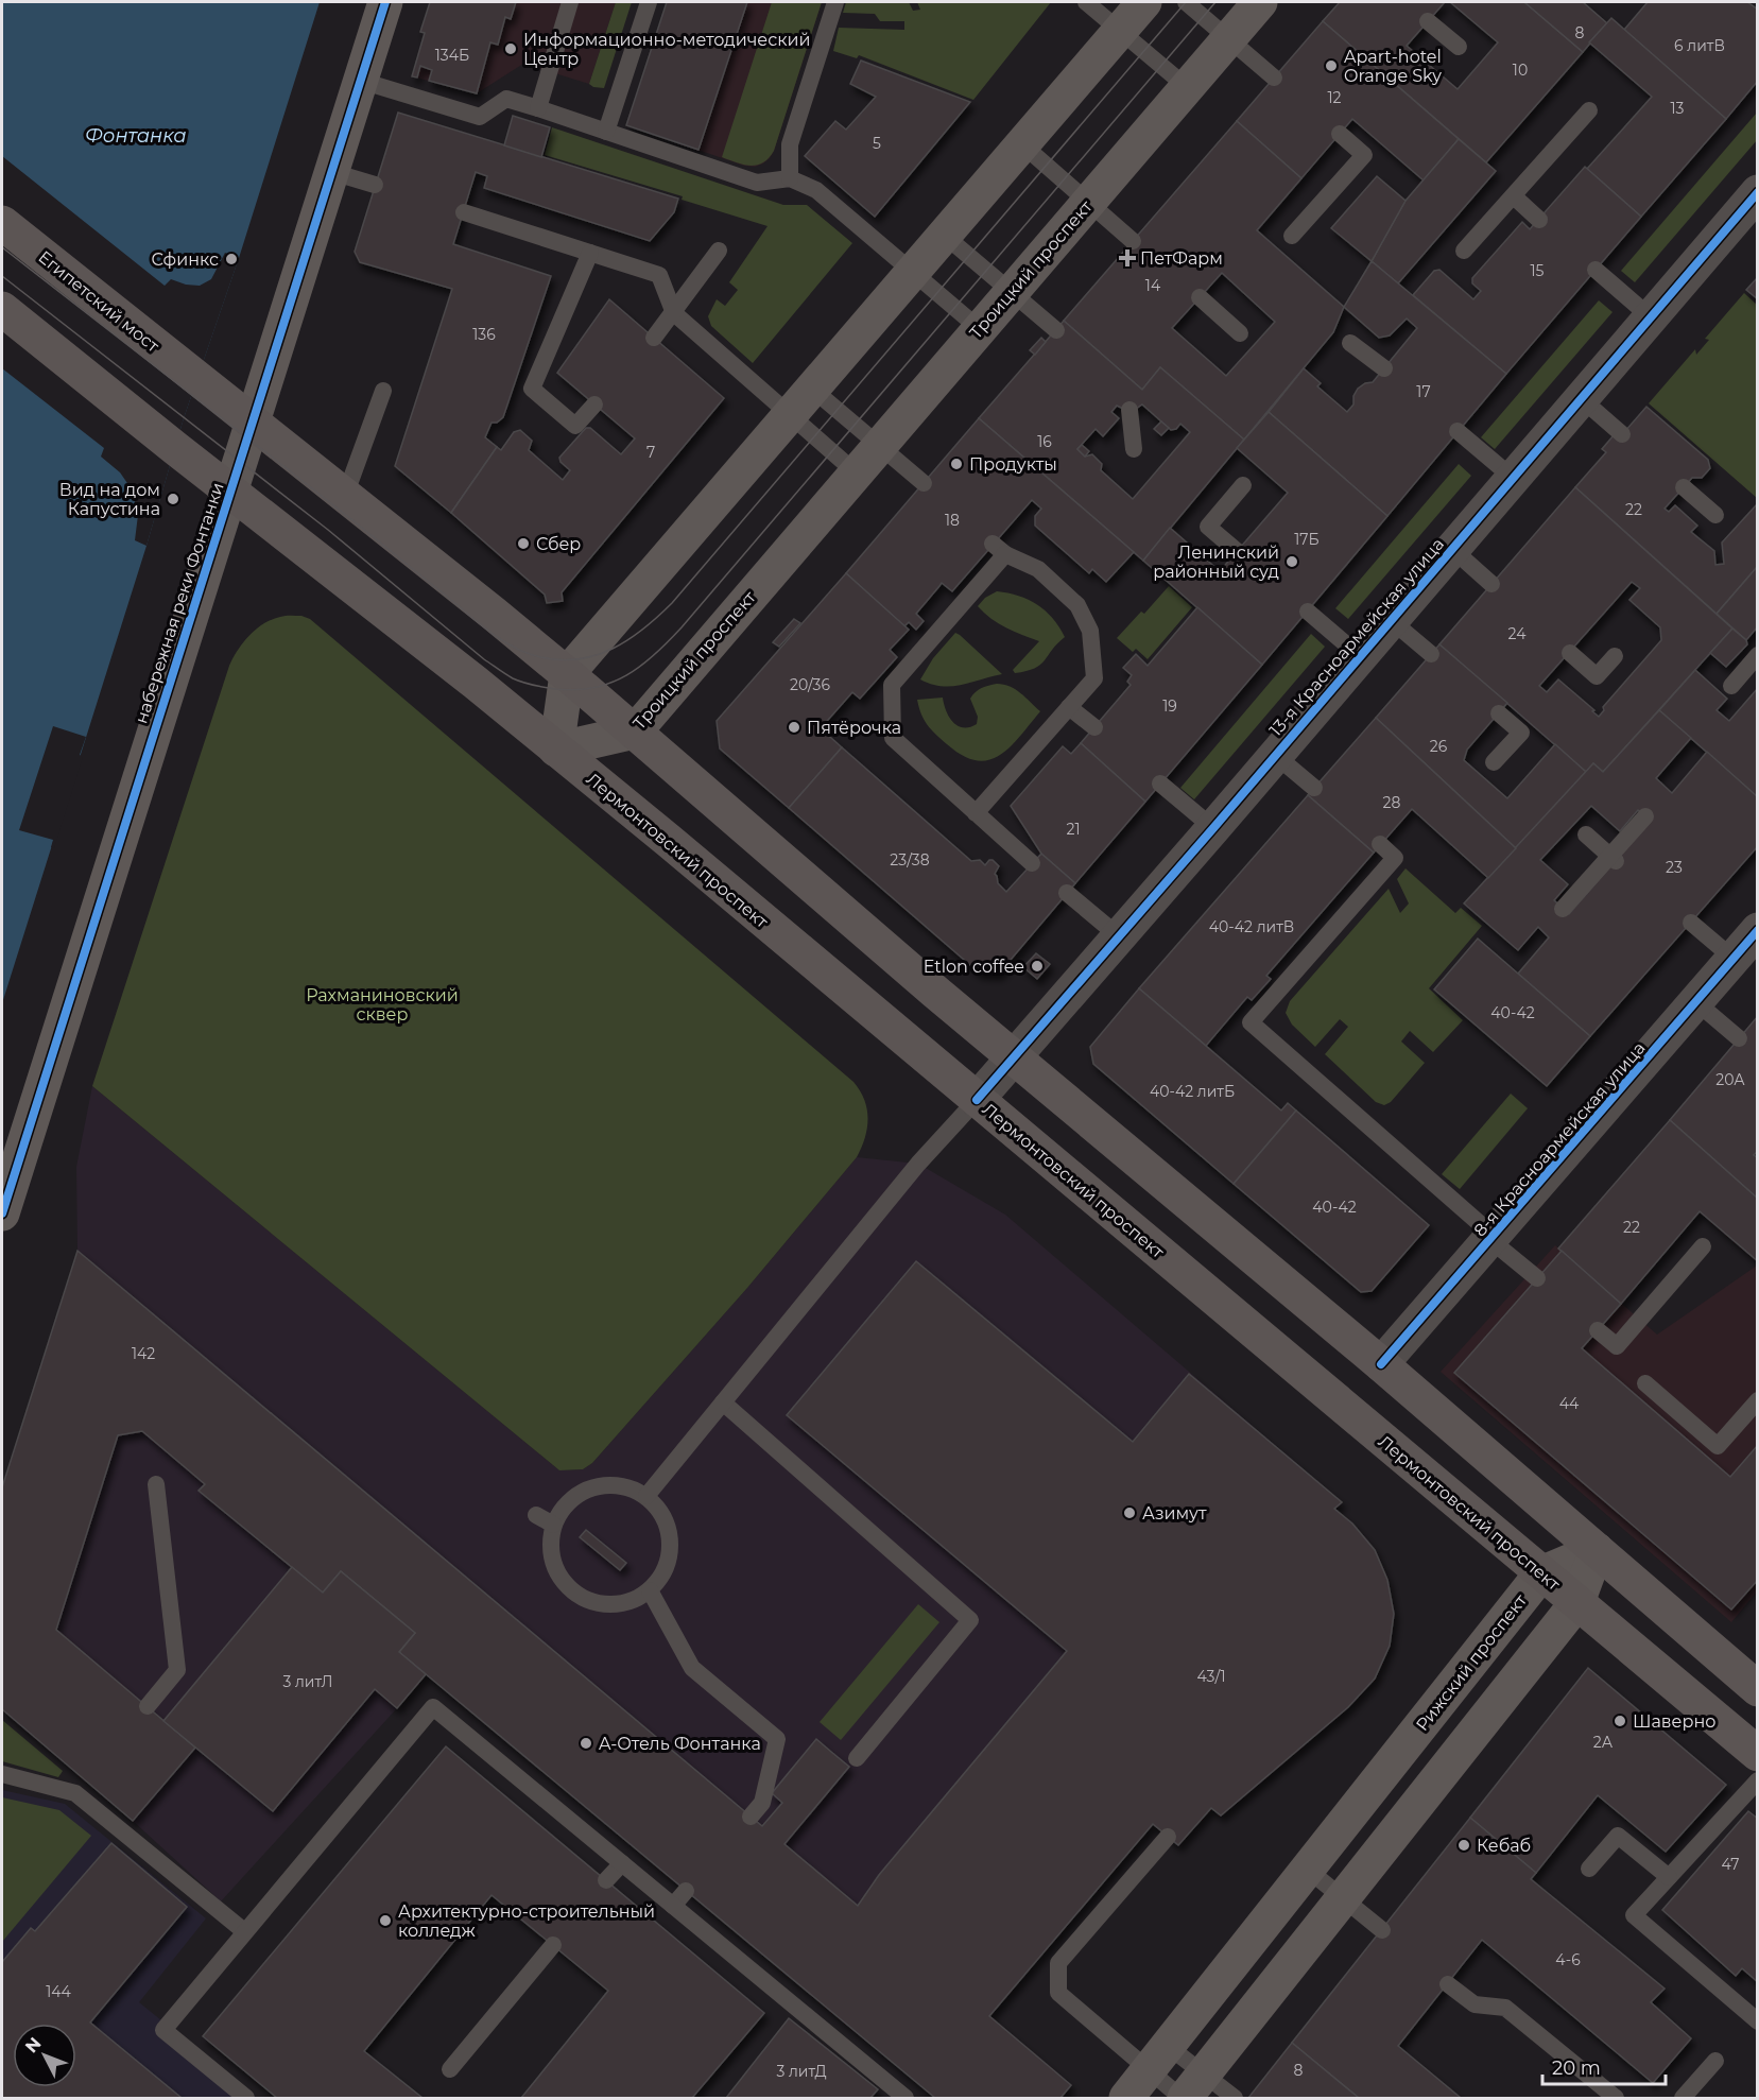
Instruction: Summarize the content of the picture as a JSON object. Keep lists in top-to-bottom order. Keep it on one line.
{"streets":{"main road":["Троицкий проспект","Египетский мост","набережная реки Фонтанки","Лермонтовский проспект","Рижский проспект"],"street":["13-я Красноармейская улица","8-я Красноармейская улица"]},"crossings":[["Троицкий проспект","Лермонтовский проспект"],["Египетский мост","набережная реки Фонтанки"],["набережная реки Фонтанки","Лермонтовский проспект"],["13-я Красноармейская улица","Лермонтовский проспект"],["Лермонтовский проспект","Рижский проспект"]],"water":["Фонтанка"],"parks":["Рахманиновский сквер"],"places":{"other":["Информационно-методический Центр","Apart-hotel Orange Sky","Сфинкс","Продукты","Вид на дом Капустина","Сбер","Ленинский районный суд","Пятёрочка","Etlon coffee","Азимут","Шаверно","A-Отель Фонтанка","Кебаб","Архитектурно-строительный колледж"],"health":["ПетФарм"]},"house_numbers":["8","6 литВ","134Б","10","12","13","5","15","14","136","17","16","7","22","18","17Б","24","20/36","19","26","28","21","23/38","23","40-42 литВ","40-42","20А","40-42 литБ","40-42","22","142","44","43/1","3 литЛ","2А","47","4-6","144","8","3 литД"],"scale_bar":"20 m","north":"top left"}
